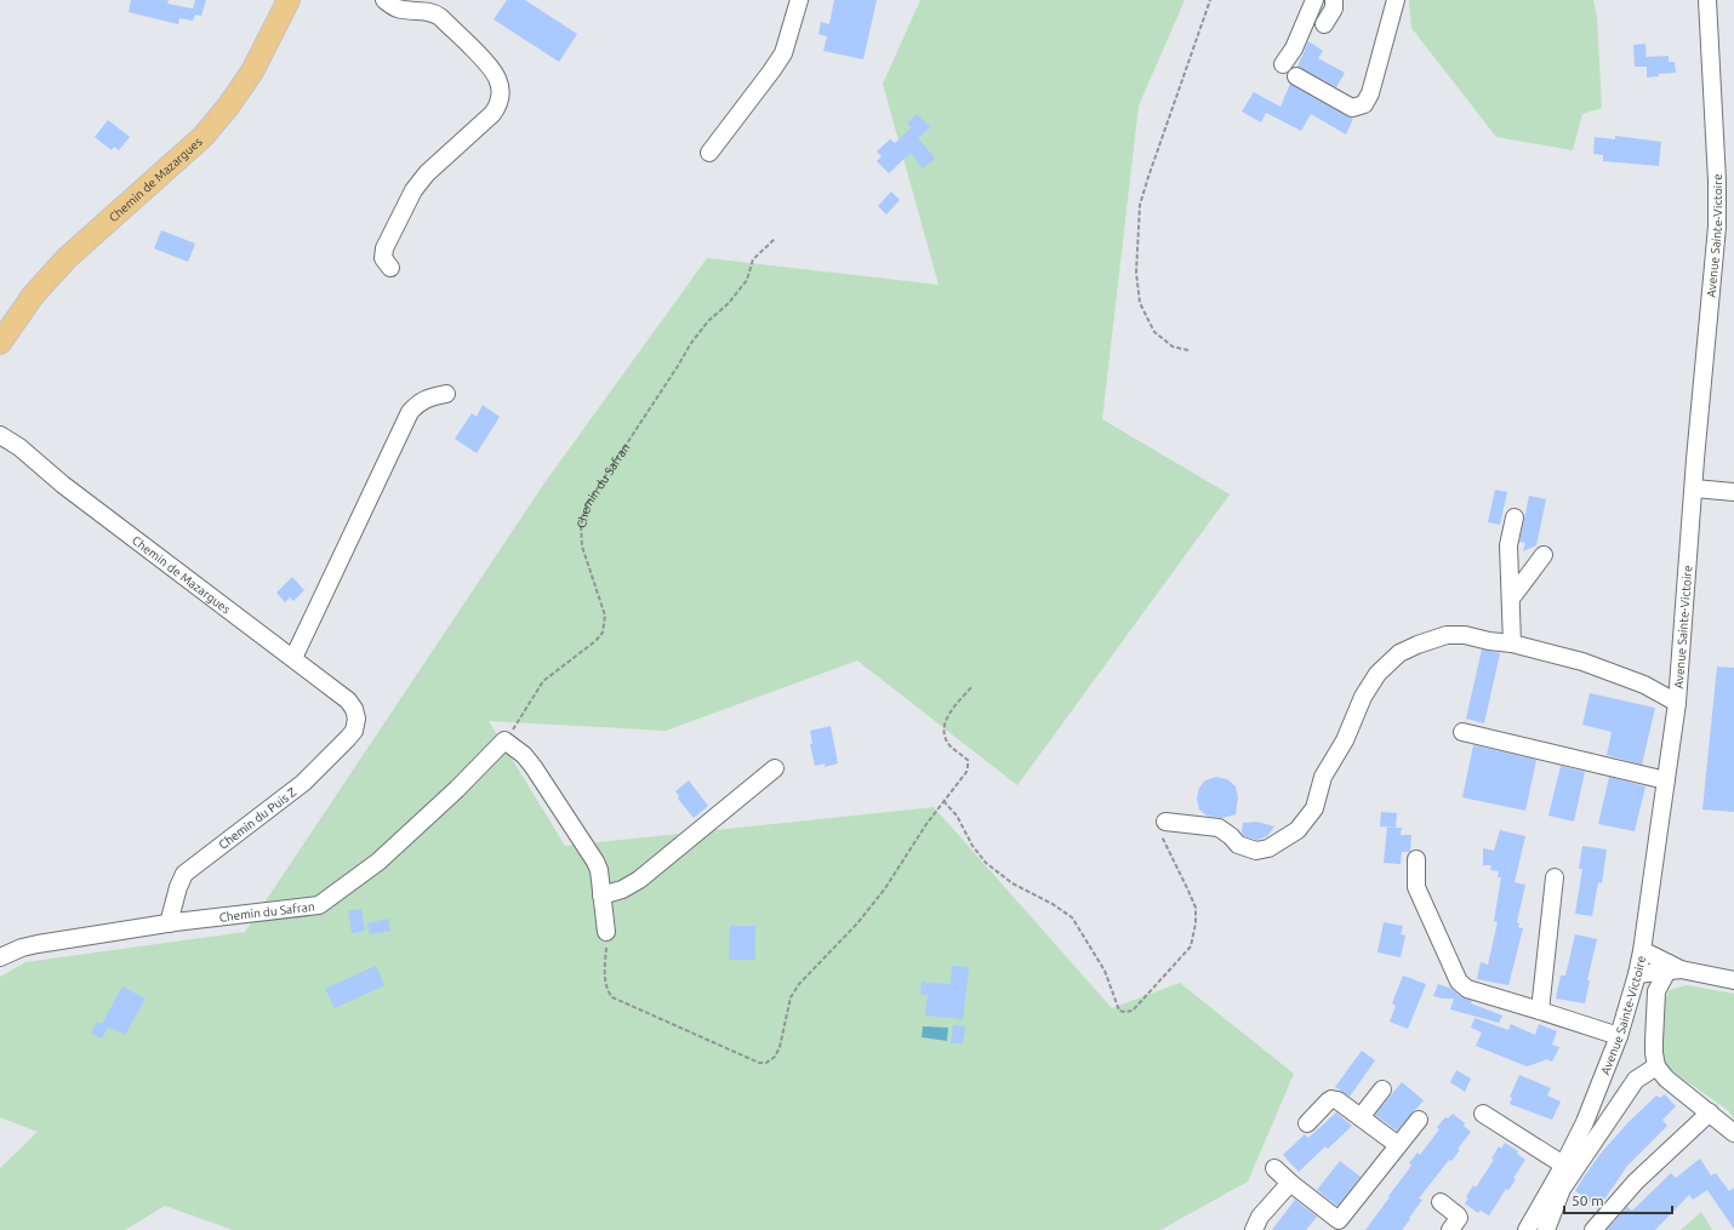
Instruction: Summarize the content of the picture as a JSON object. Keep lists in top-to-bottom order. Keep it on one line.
{"streets":{"main road":["Chemin de Mazargues"],"street":["Avenue Sainte-Victoire","Chemin du Safran","Chemin du Puis Z"]},"crossings":[["Chemin de Mazargues","Chemin du Puis Z"],["Chemin du Safran","Chemin du Puis Z"]],"scale_bar":"50 m"}
